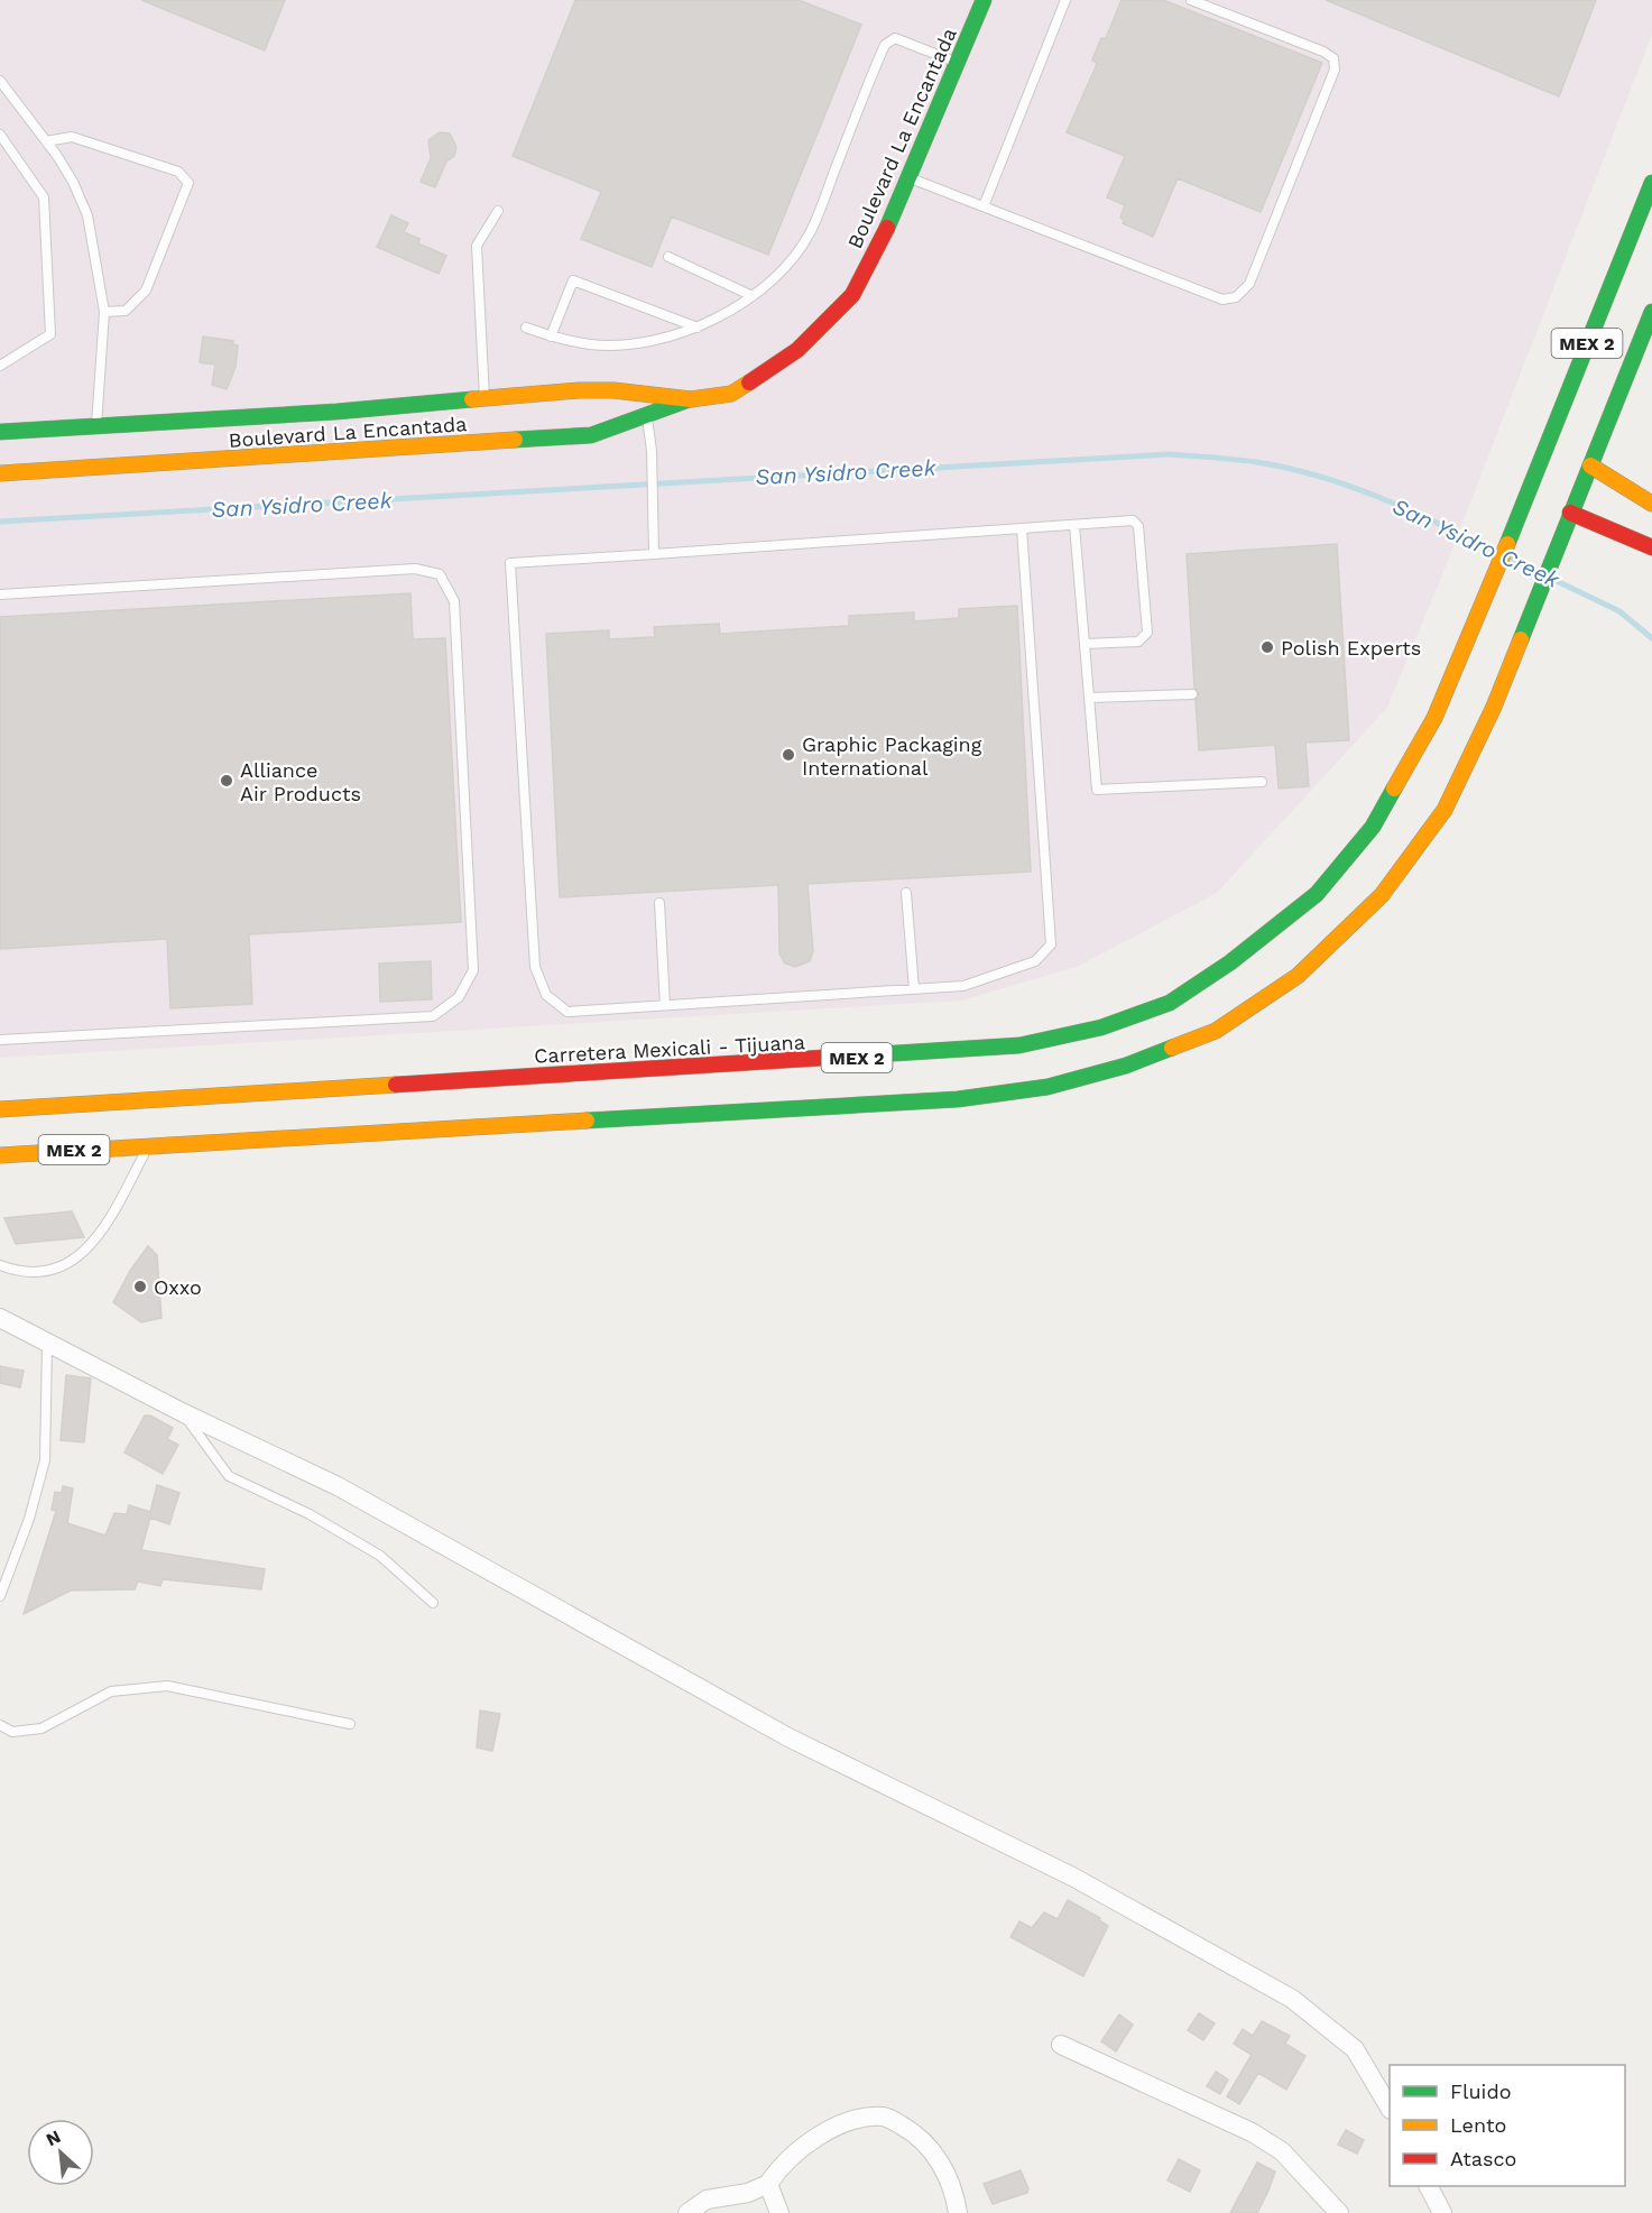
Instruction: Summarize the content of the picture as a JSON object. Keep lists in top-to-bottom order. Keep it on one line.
{"streets":{"main road":["Boulevard La Encantada","MEX 2","Carretera Mexicali - Tijuana"]},"water":["San Ysidro Creek"],"places":["Polish Experts","Graphic Packaging International","Alliance Air Products","Oxxo"],"legend":["Fluido","Lento","Atasco"],"north":"top left"}
